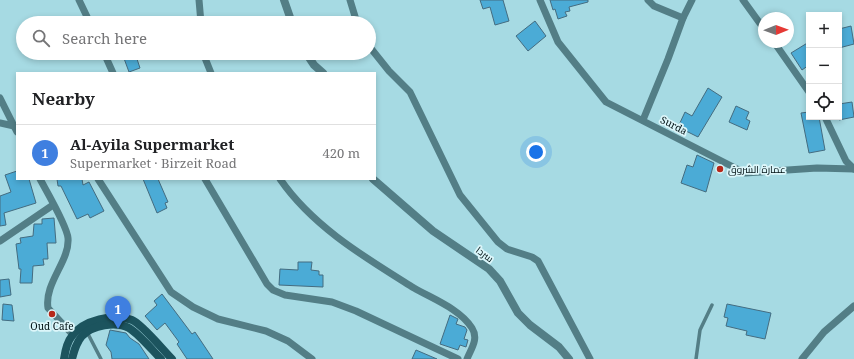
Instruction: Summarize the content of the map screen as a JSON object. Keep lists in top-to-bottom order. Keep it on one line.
{"streets":{"street":["Surda","سردا"]},"places":["عمارة الشروق","Oud Cafe"],"north":"right","page":{"map_buttons":["+","−"],"search":"Search here","heading":"Nearby","list":[{"mark":"1","name":"Al-Ayila Supermarket","note":"Supermarket · Birzeit Road","value":"420 m"}],"pins":"1"}}
